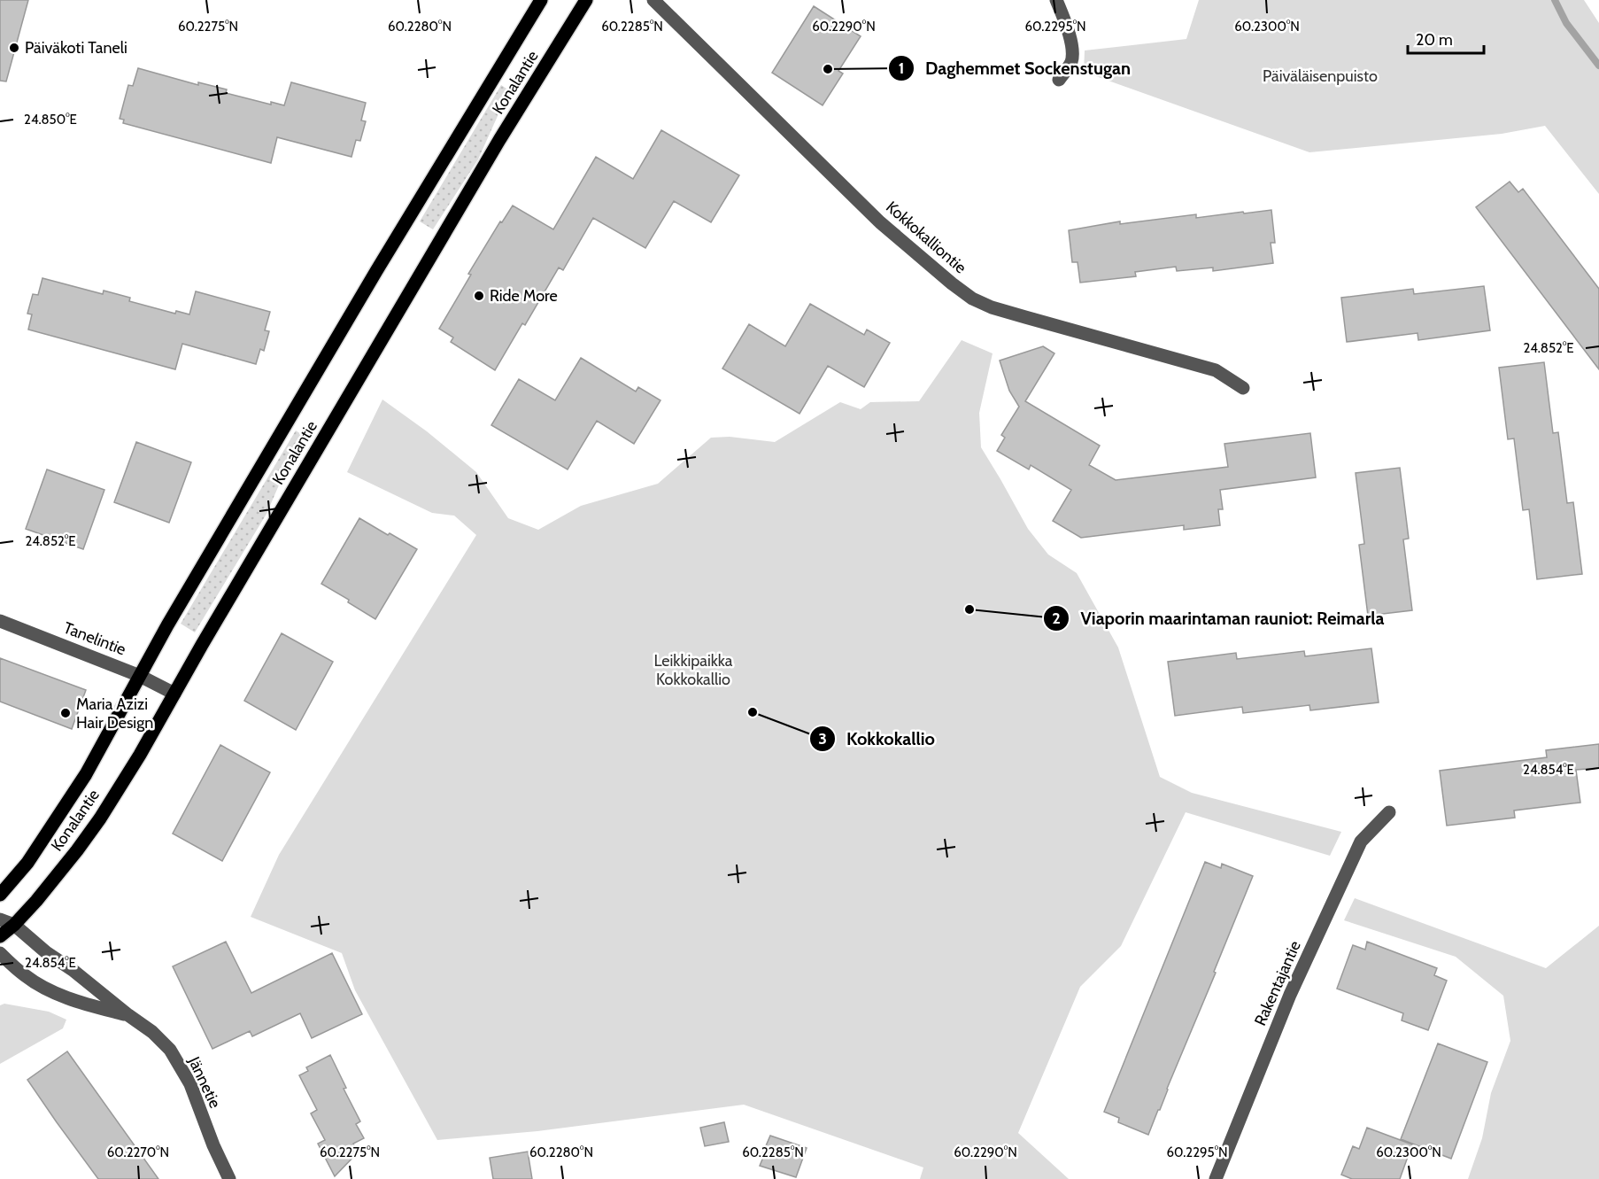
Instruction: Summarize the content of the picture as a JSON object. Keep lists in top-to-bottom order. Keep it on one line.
{"streets":{"main road":["Konalantie"],"street":["Kokkokalliontie","Tanelintie","Rakentajantie","Jännetie"]},"crossings":[["Konalantie","Tanelintie"],["Konalantie","Jännetie"]],"parks":["Päiväläisenpuisto","Leikkipaikka Kokkokallio"],"places":["Päiväkoti Taneli","Daghemmet Sockenstugan","Ride More","Viaporin maarintaman rauniot: Reimarla","Kokkokallio","Maria Azizi Hair Design"],"scale_bar":"20 m","coordinates":["60.2275°N","60.2280°N","60.2285°N","60.2290°N","60.2295°N","60.2300°N","24.850°E","24.852°E","24.854°E","60.2270°N"]}
